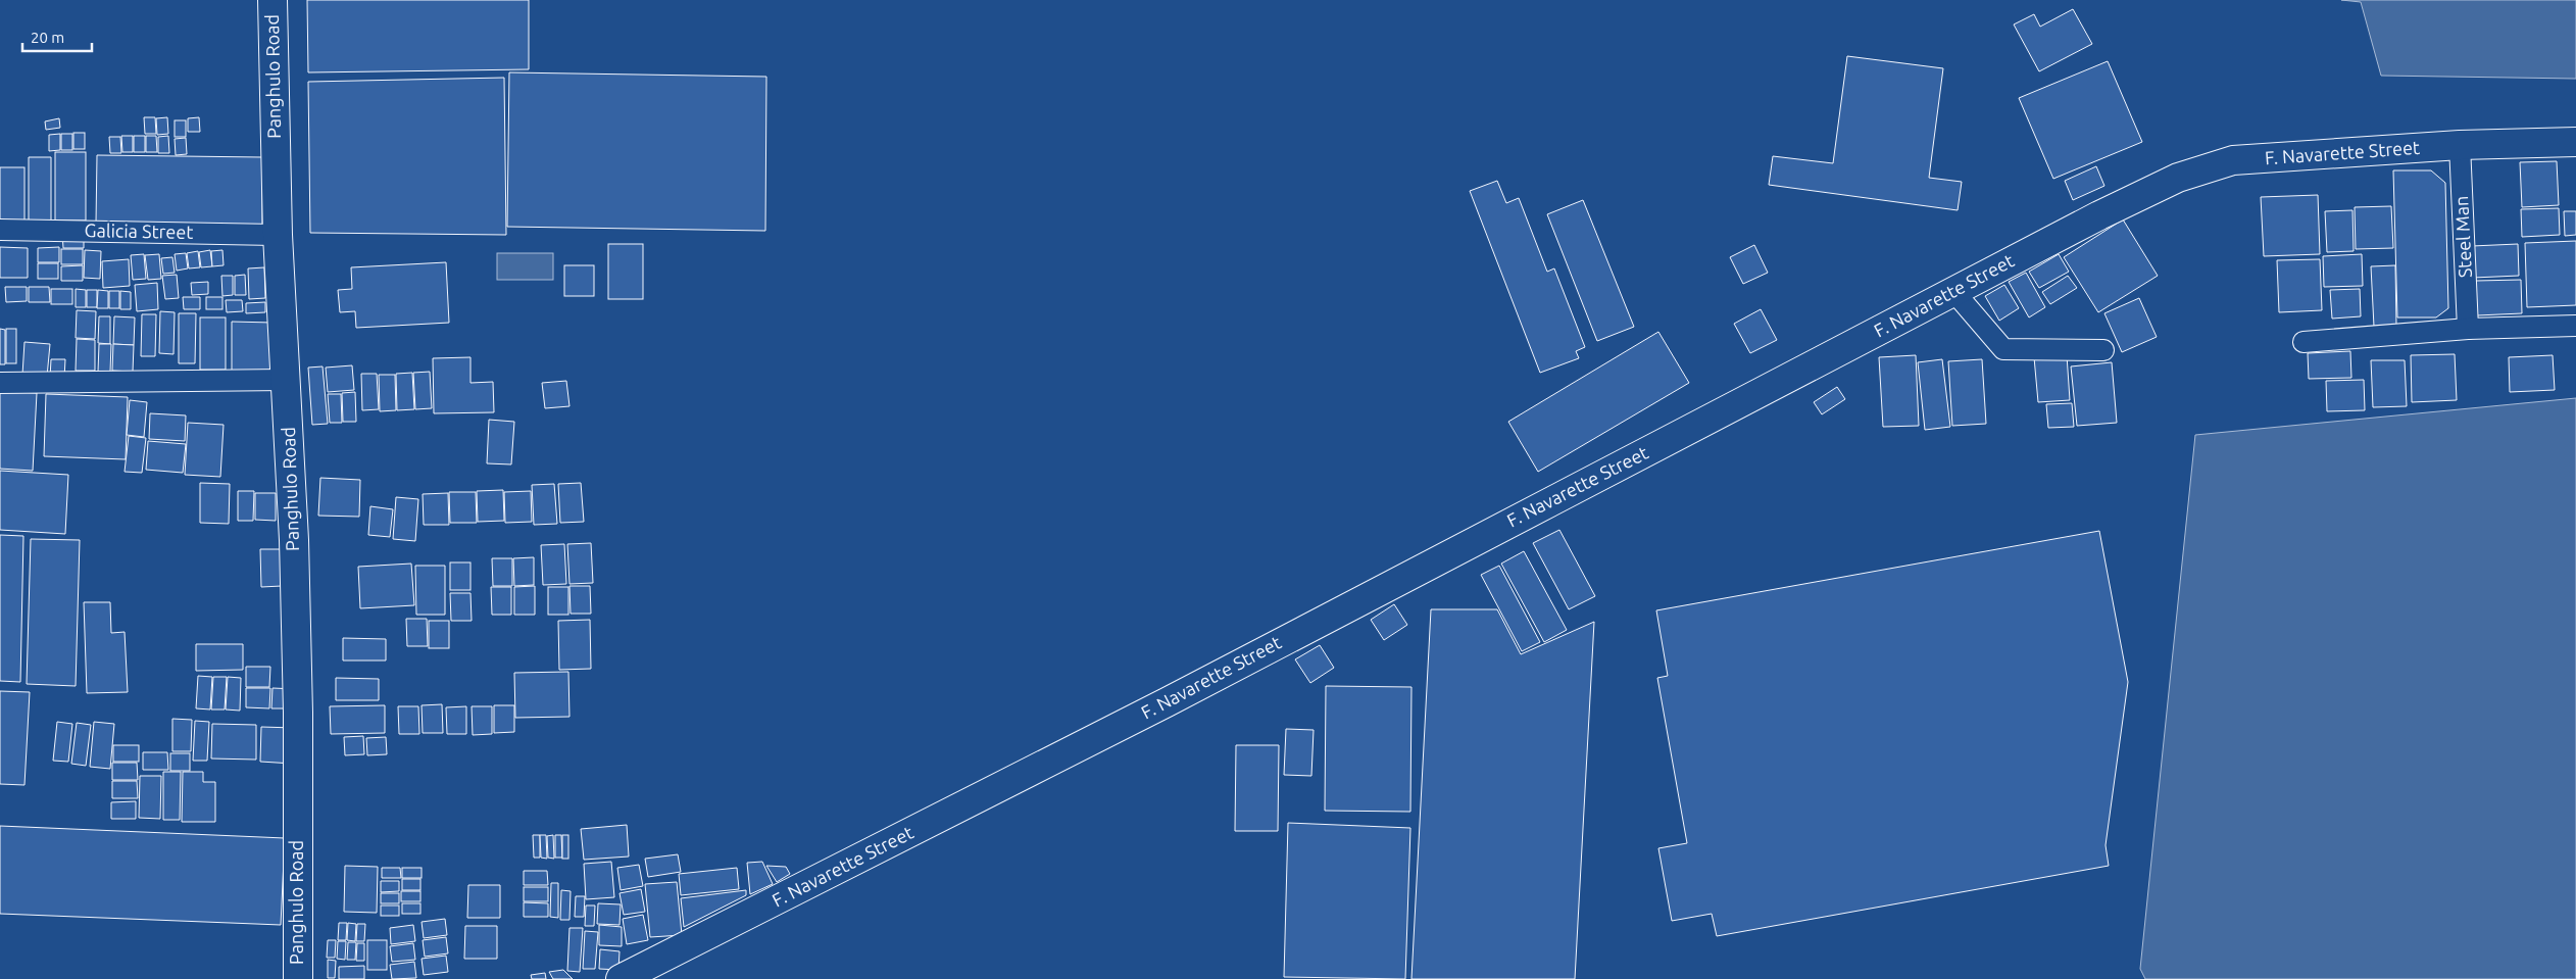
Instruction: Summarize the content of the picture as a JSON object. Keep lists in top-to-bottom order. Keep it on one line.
{"streets":{"main road":["Panghulo Road","F. Navarette Street"],"street":["Galicia Street","Steel Man"]},"crossings":[["Panghulo Road","Galicia Street"],["F. Navarette Street","Steel Man"]],"scale_bar":"20 m"}
